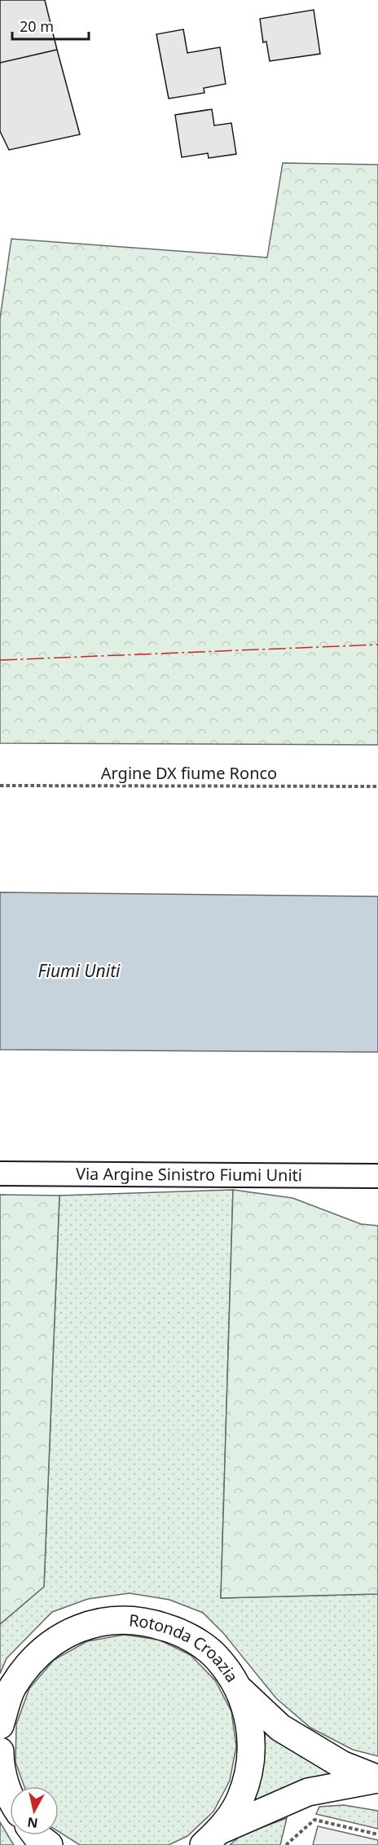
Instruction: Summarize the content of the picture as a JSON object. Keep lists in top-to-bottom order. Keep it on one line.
{"streets":{"main road":["Rotonda Croazia"],"street":["Via Argine Sinistro Fiumi Uniti"],"path":["Argine DX fiume Ronco"]},"water":["Fiumi Uniti"],"scale_bar":"20 m","north":"bottom"}
